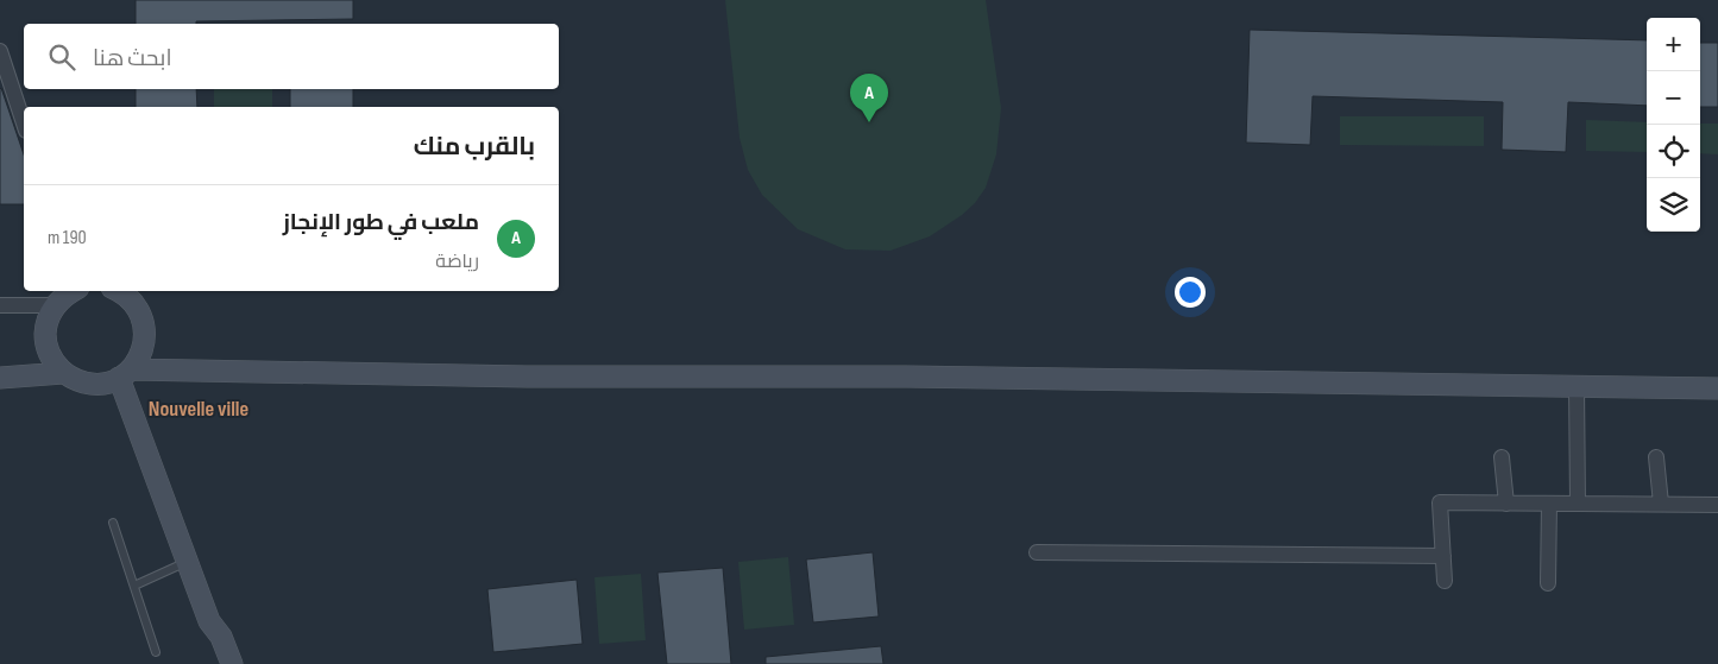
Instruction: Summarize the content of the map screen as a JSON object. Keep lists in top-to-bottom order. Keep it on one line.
{"districts":["Nouvelle ville"],"page":{"map_buttons":["+","−"],"search":"ابحث هنا","pins":"A","heading":"بالقرب منك","list":[{"mark":"A","name":"ملعب في طور الإنجاز","note":"رياضة","value":"190 m"}]}}
